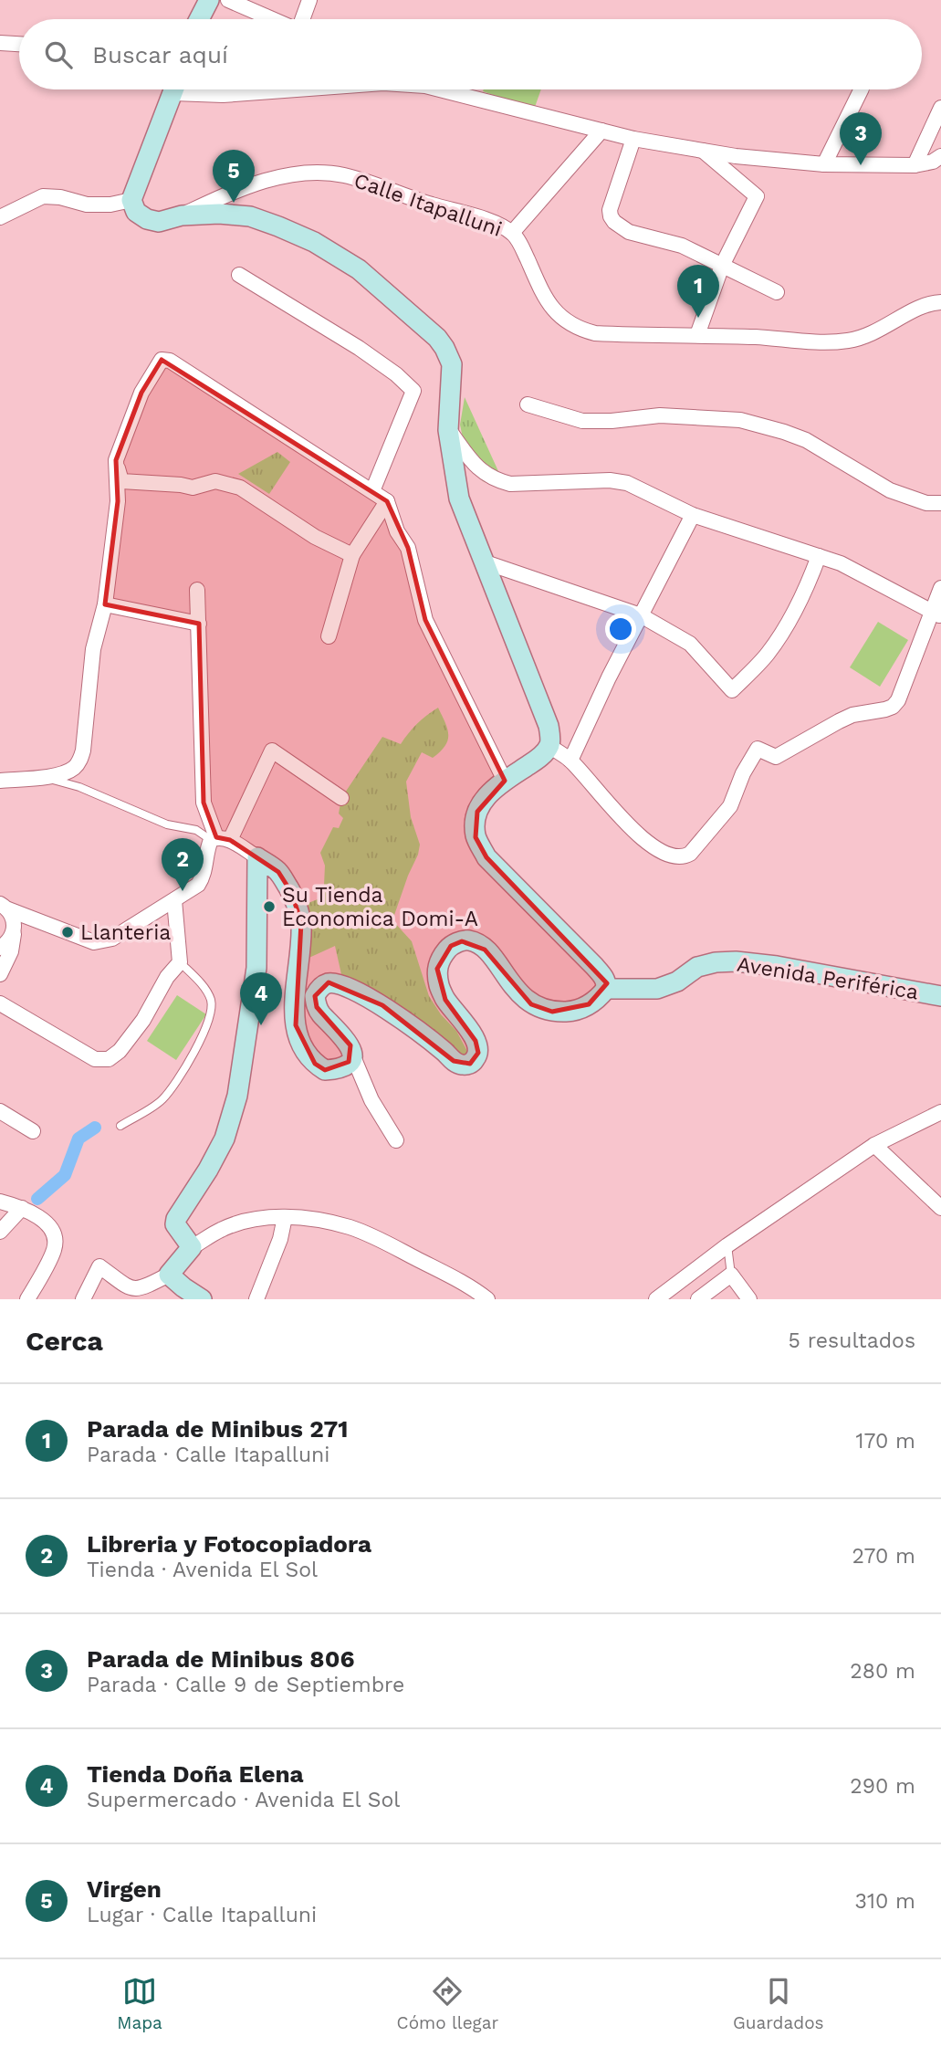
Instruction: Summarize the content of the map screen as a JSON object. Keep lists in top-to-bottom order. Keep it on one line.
{"streets":{"main road":["Avenida Periférica"],"street":["Calle Itapalluni"]},"places":["Su Tienda Economica Domi-A","Llanteria"],"page":{"search":"Buscar aquí","pins":["3","5","1","2","4"],"heading":["Cerca","5 resultados"],"list":[{"mark":"1","name":"Parada de Minibus 271","note":"Parada · Calle Itapalluni","value":"170 m"},{"mark":"2","name":"Libreria y Fotocopiadora","note":"Tienda · Avenida El Sol","value":"270 m"},{"mark":"3","name":"Parada de Minibus 806","note":"Parada · Calle 9 de Septiembre","value":"280 m"},{"mark":"4","name":"Tienda Doña Elena","note":"Supermercado · Avenida El Sol","value":"290 m"},{"mark":"5","name":"Virgen","note":"Lugar · Calle Itapalluni","value":"310 m"}],"nav":["Mapa","Cómo llegar","Guardados"]}}
